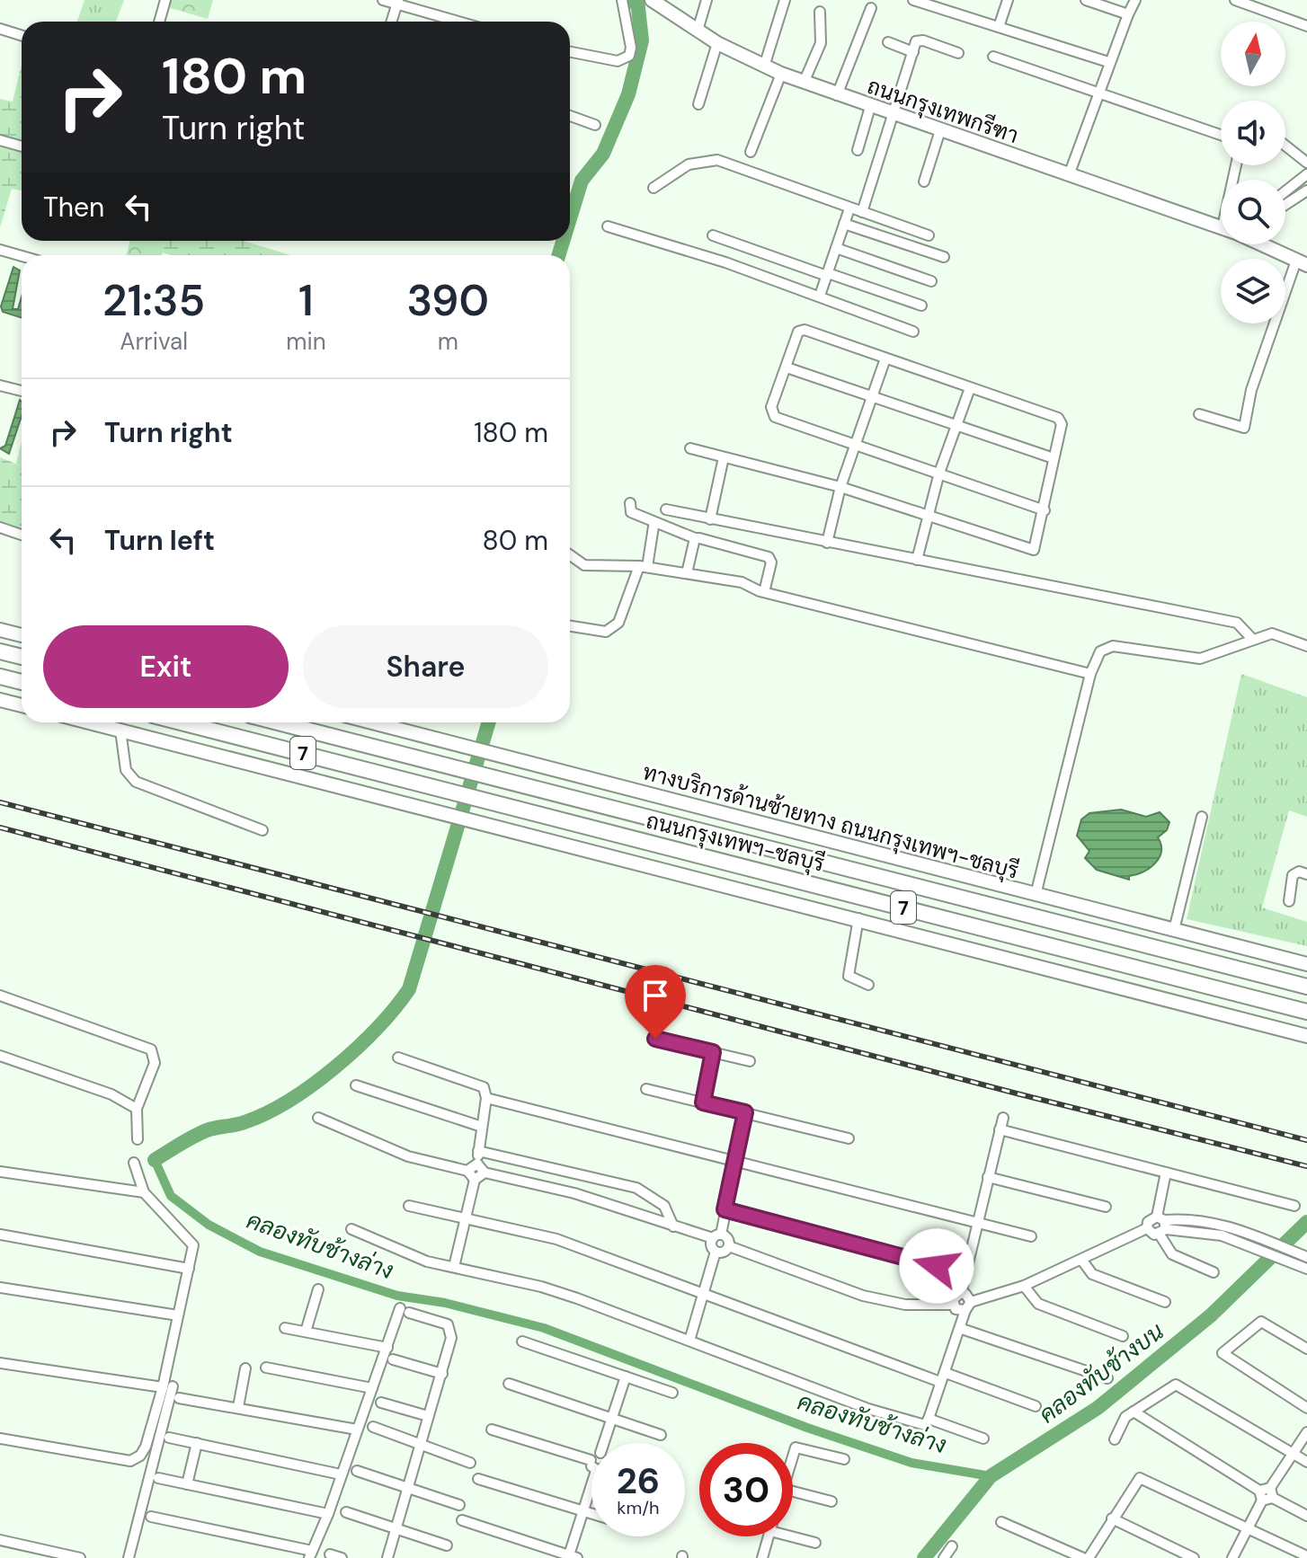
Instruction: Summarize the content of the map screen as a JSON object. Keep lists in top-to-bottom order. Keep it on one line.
{"streets":{"highway":["7","ถนนกรุงเทพฯ-ชลบุรี"],"main road":["ถนนกรุงเทพกรีฑา","ทางบริการด้านซ้ายทาง ถนนกรุงเทพฯ-ชลบุรี"]},"water":["คลองทับช้างล่าง","คลองทับช้างบน"],"north":"top","page":{"turn":["180 m","Turn right"],"then":"Then","eta":["21:35","Arrival","1","min","390","m"],"list":[{"name":"Turn right","value":"180 m"},{"name":"Turn left","value":"80 m"}],"buttons":["Exit","Share"],"speed":"26 km/h","limit":"30"}}
